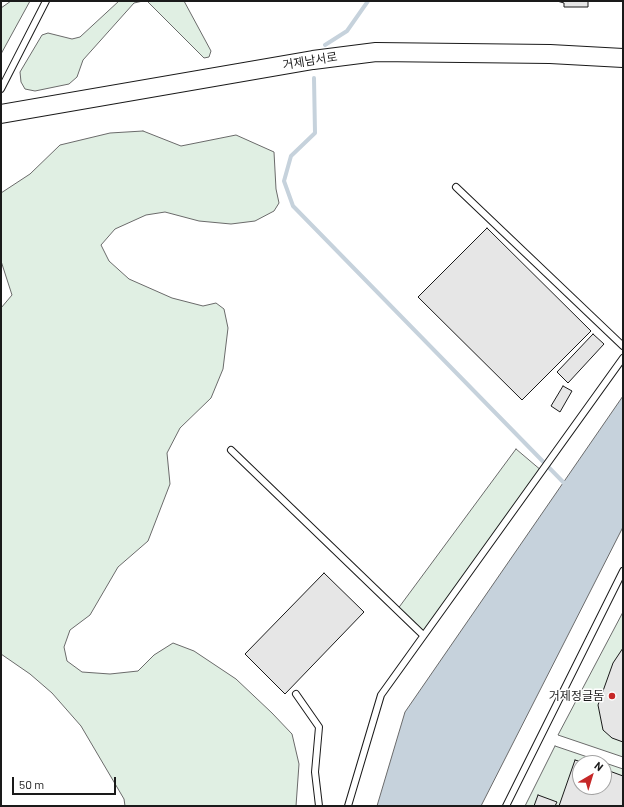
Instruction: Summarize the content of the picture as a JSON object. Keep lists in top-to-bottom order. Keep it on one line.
{"streets":{"main road":["거제남서로"]},"places":["거제정글돔"],"scale_bar":"50 m","north":"top right"}
